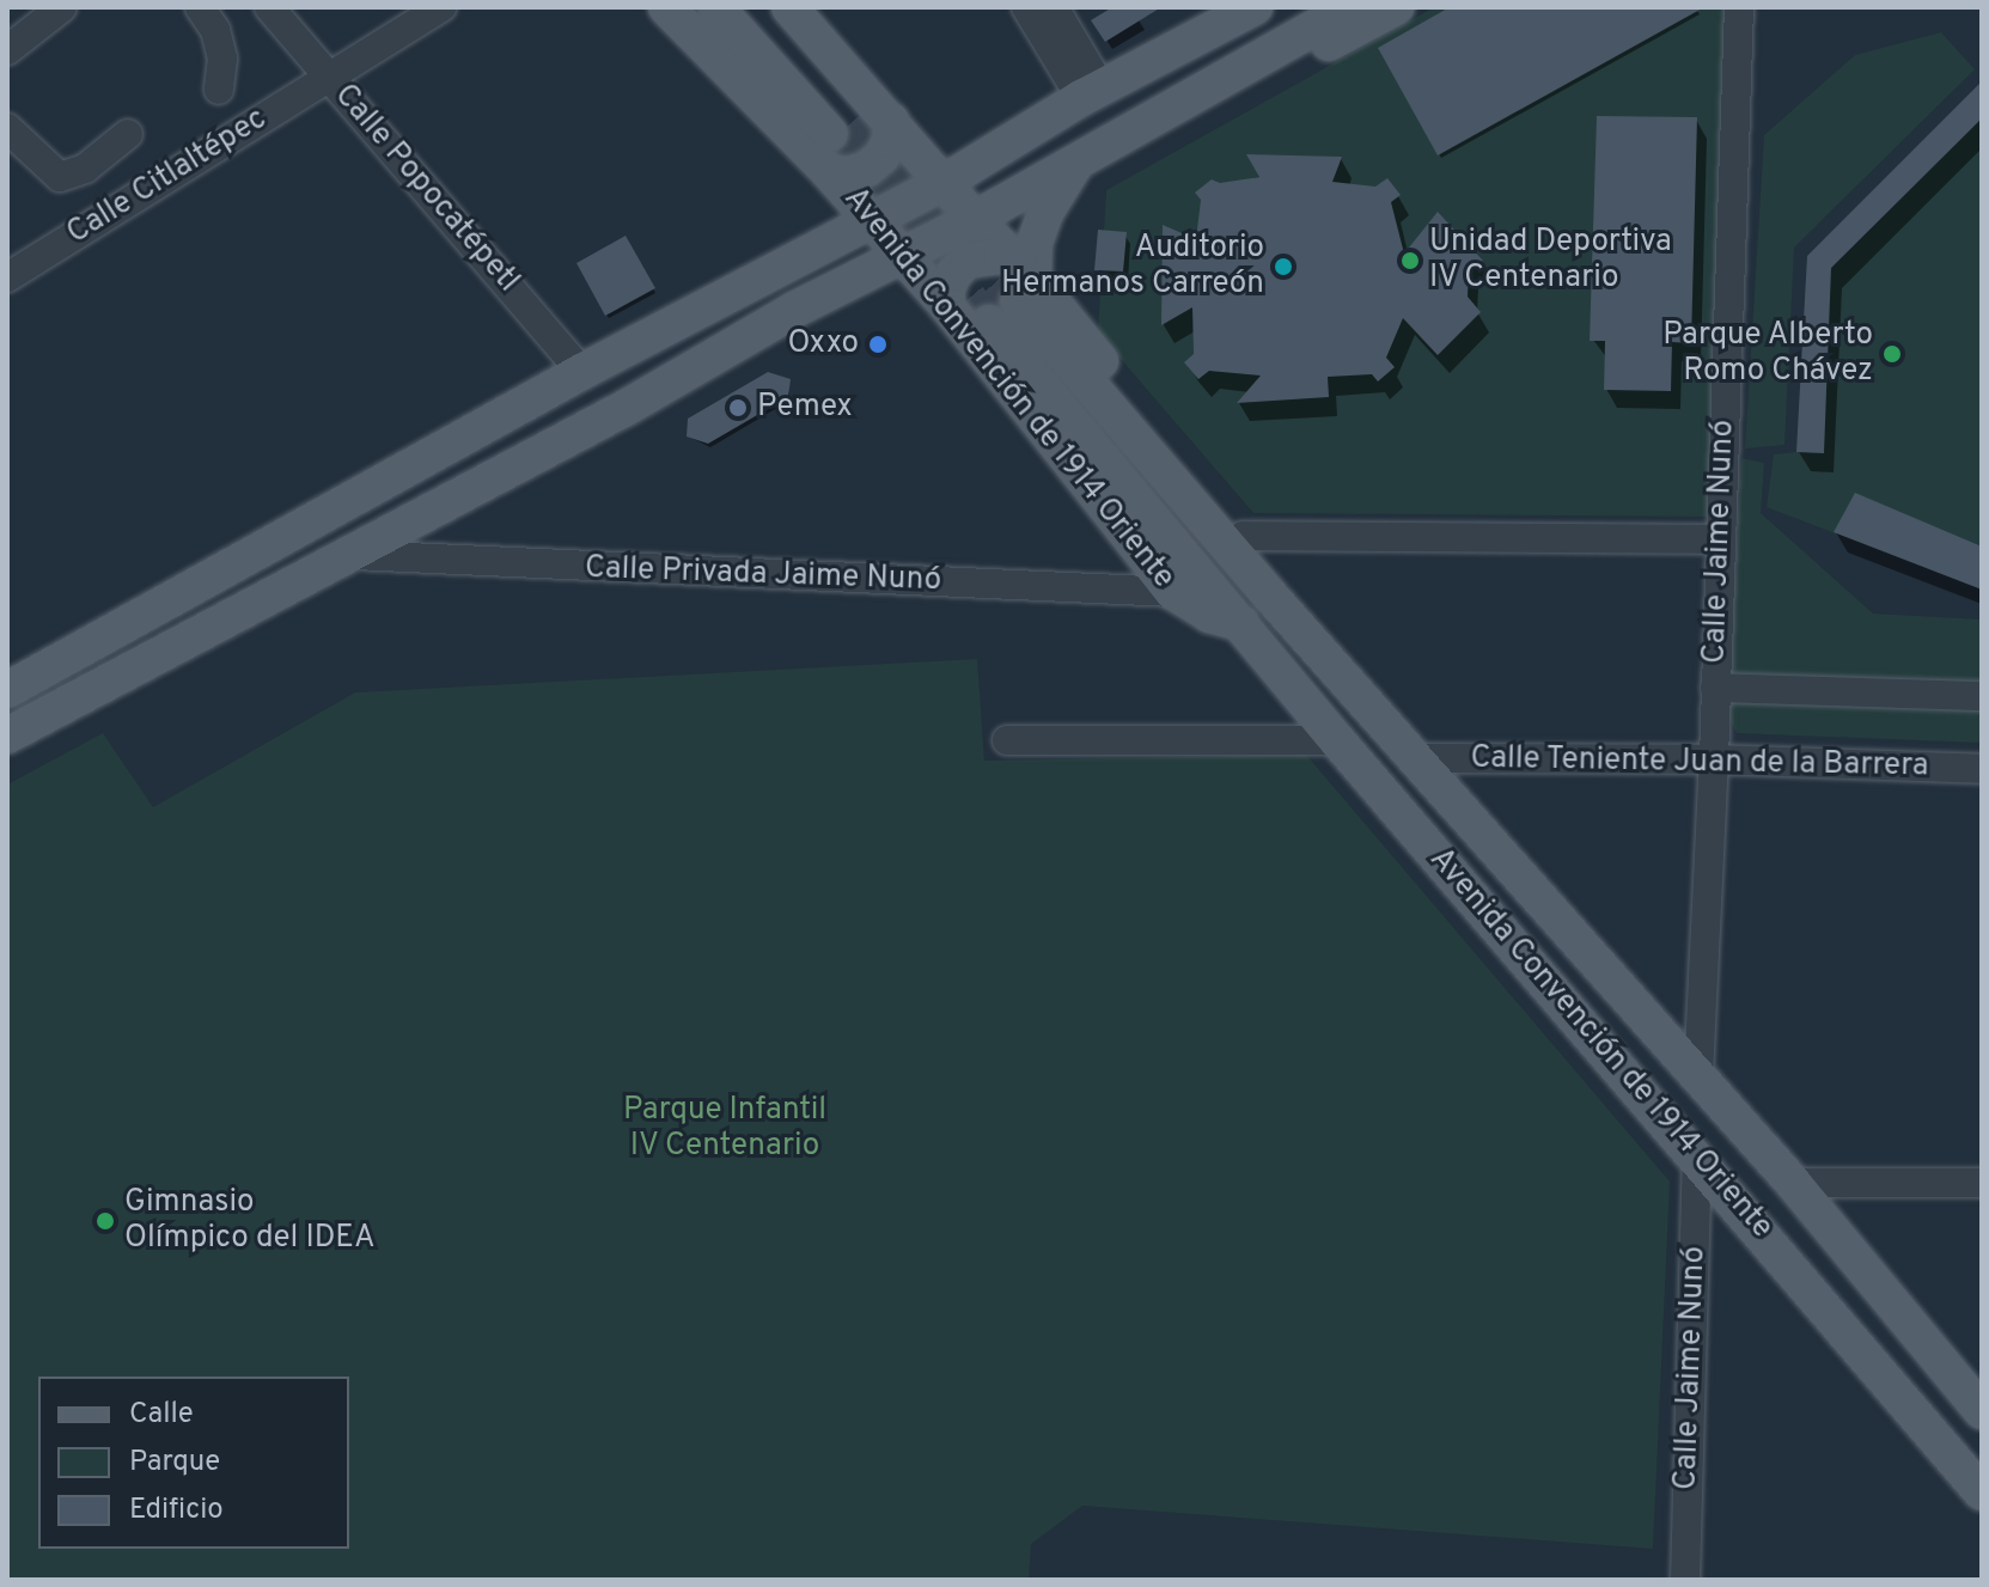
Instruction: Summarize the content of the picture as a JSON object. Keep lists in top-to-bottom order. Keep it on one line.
{"streets":{"main road":["Avenida Convención de 1914 Oriente"],"street":["Calle Citlaltépec","Calle Popocatépetl","Calle Jaime Nunó","Calle Privada Jaime Nunó","Calle Teniente Juan de la Barrera"]},"crossings":[["Calle Citlaltépec","Calle Popocatépetl"],["Avenida Convención de 1914 Oriente","Calle Jaime Nunó"],["Avenida Convención de 1914 Oriente","Calle Privada Jaime Nunó"],["Avenida Convención de 1914 Oriente","Calle Teniente Juan de la Barrera"],["Calle Jaime Nunó","Calle Teniente Juan de la Barrera"]],"parks":["Parque Infantil IV Centenario"],"places":["Unidad Deportiva IV Centenario","Auditorio Hermanos Carreón","Oxxo","Parque Alberto Romo Chávez","Pemex","Gimnasio Olímpico del IDEA"],"legend":["Calle","Parque","Edificio"]}
